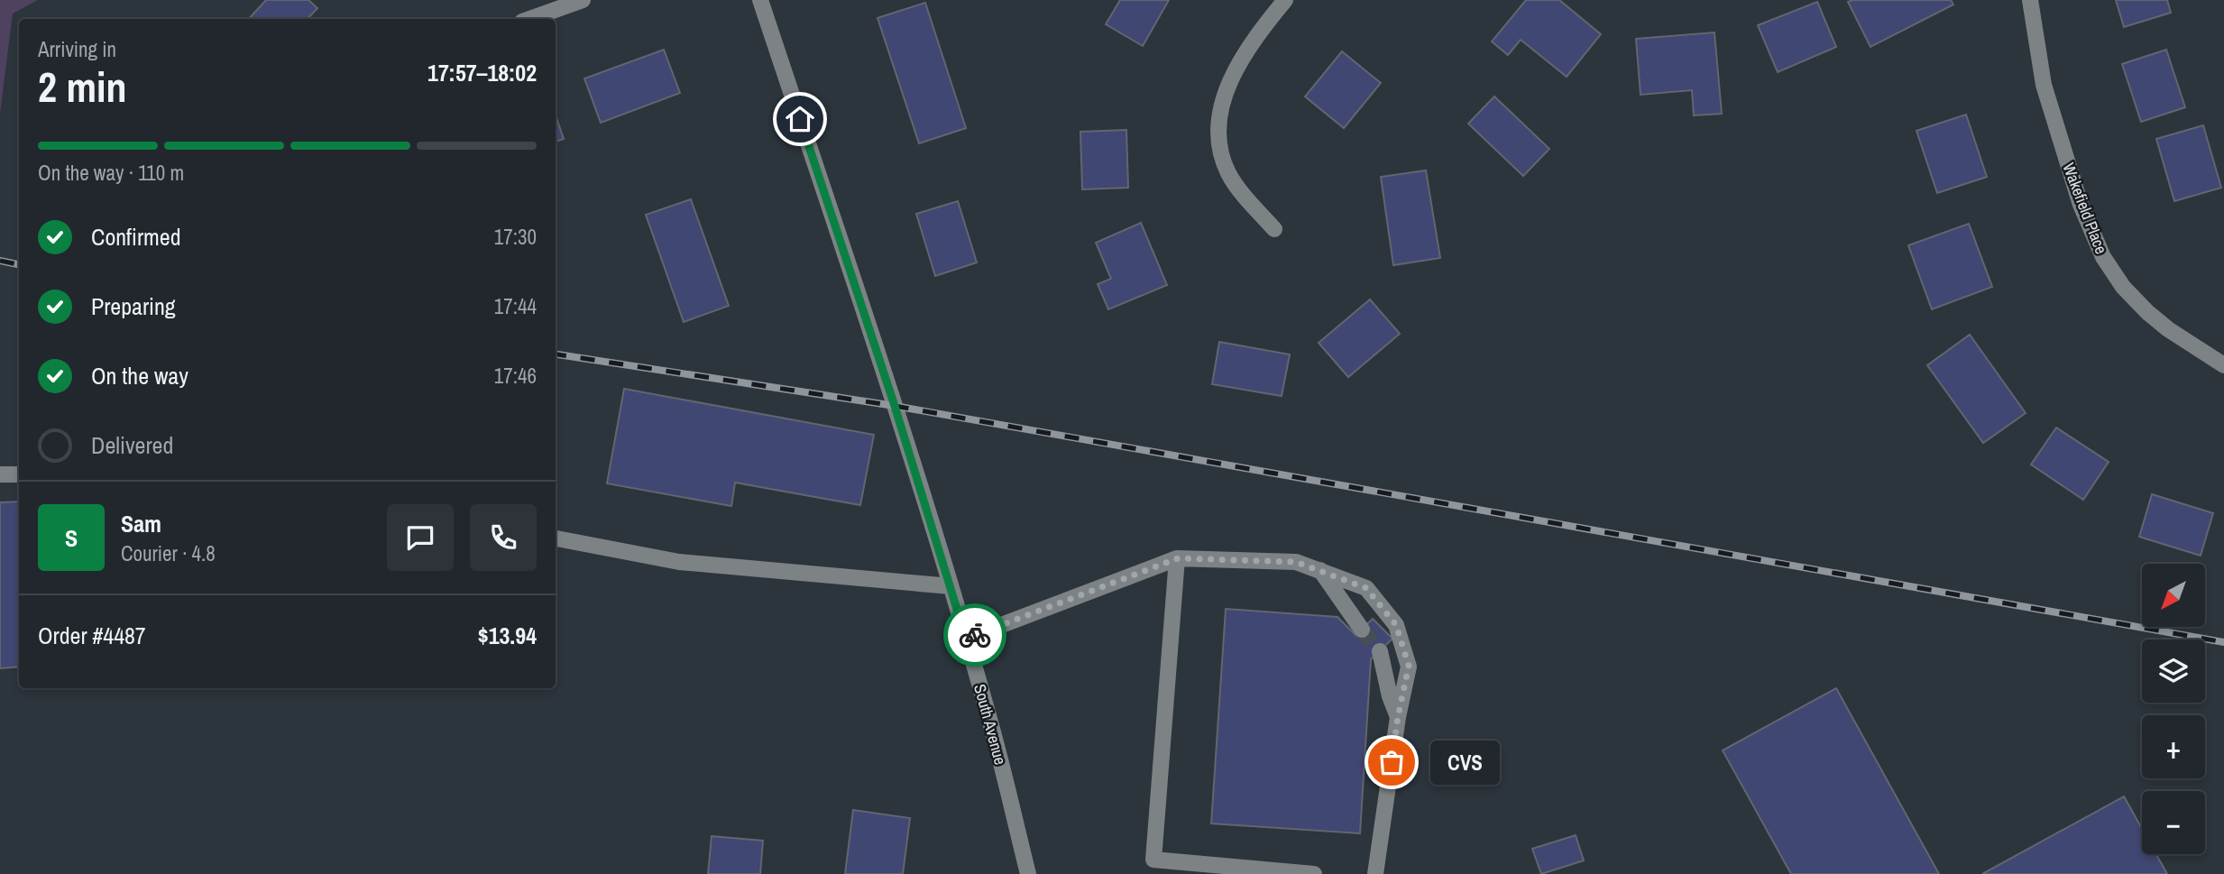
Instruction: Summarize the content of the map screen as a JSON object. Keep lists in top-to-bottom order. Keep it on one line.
{"streets":{"street":["Wakefield Place","South Avenue"]},"places":["CVS"],"north":"bottom left","page":{"heading":["2 min","Arriving in","17:57–18:02"],"panel":["Sam","Courier · 4.8","Order #4487","$13.94"],"bar":"On the way · 110 m","list":[["Confirmed","17:30"],["Preparing","17:44"],["On the way","17:46"],"Delivered"],"round":"S","map_buttons":["+","−"],"bubble":"CVS"}}
